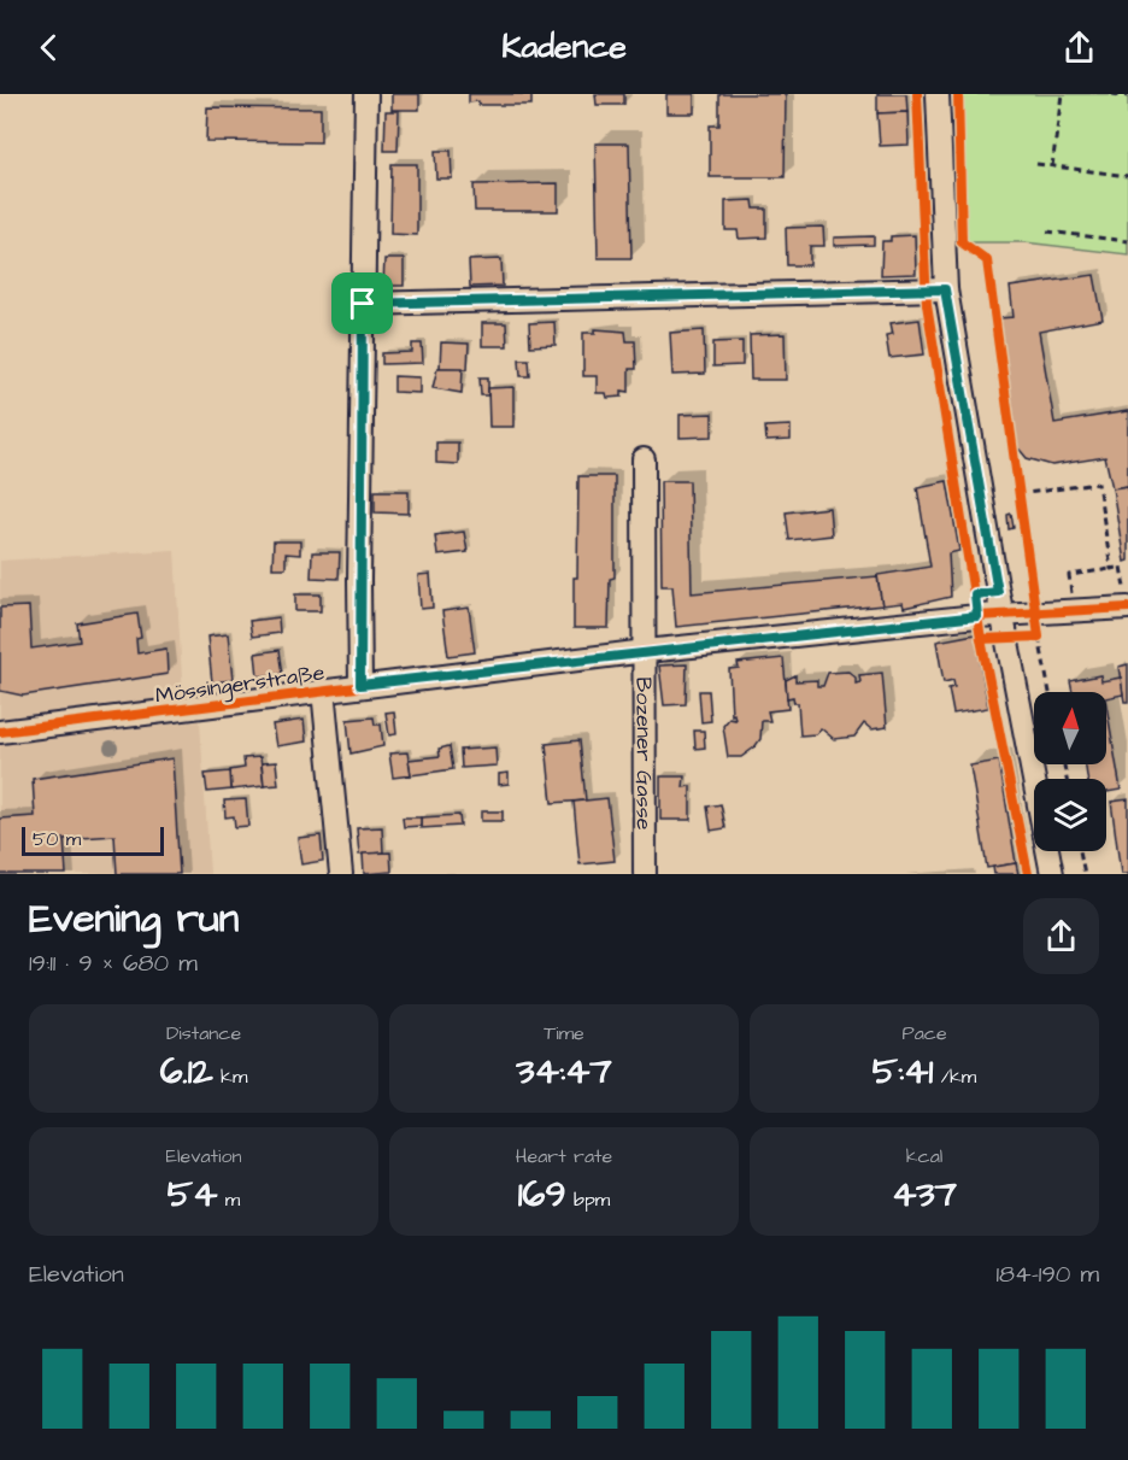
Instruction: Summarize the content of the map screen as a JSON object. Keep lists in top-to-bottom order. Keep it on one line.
{"streets":{"street":["Mössingerstraße","Bozener Gasse"]},"crossings":[["Mössingerstraße","Bozener Gasse"]],"scale_bar":"50 m","north":"top","page":{"header":"Kadence","scale":"50 m","heading":["Evening run","19:11 · 9 × 680 m"],"stats":[["Distance","6.12 km"],["Time","34:47"],["Pace","5:41 /km"],["Elevation","54 m"],["Heart rate","169 bpm"],["kcal","437"]],"chart":["Elevation","184–190 m"]}}
